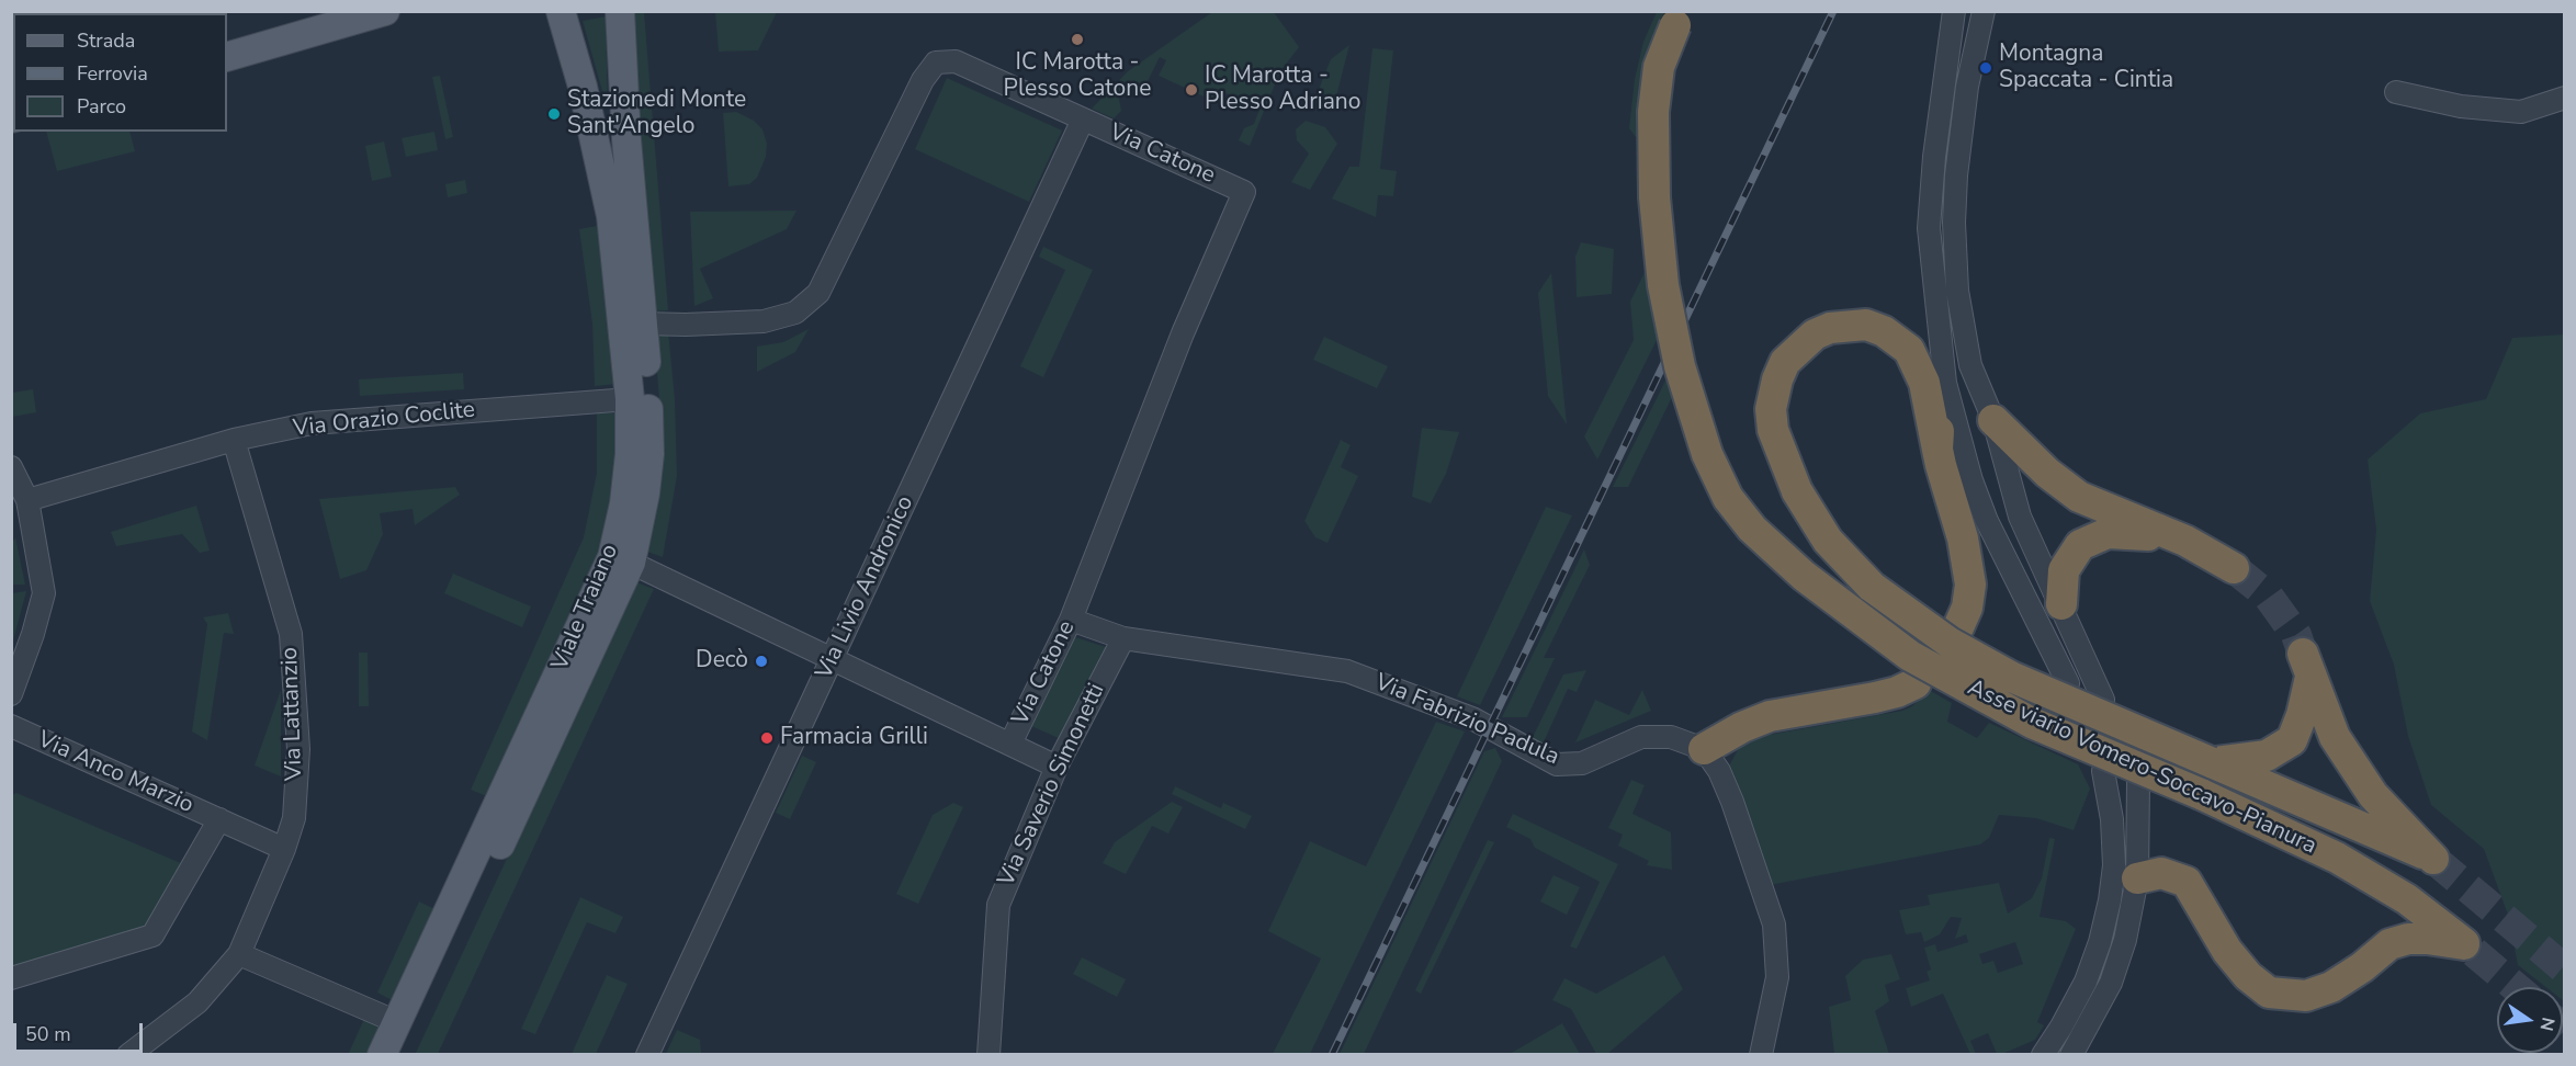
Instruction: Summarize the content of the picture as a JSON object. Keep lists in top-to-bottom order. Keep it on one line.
{"streets":{"highway":["Asse viario Vomero-Soccavo-Pianura"],"main road":["Viale Traiano"],"street":["Via Catone","Via Orazio Coclite","Via Livio Andronico","Via Lattanzio","Via Fabrizio Padula","Via Anco Marzio","Via Saverio Simonetti"]},"crossings":[["Via Catone","Via Livio Andronico"],["Via Catone","Viale Traiano"],["Via Catone","Via Fabrizio Padula"],["Via Orazio Coclite","Viale Traiano"],["Via Orazio Coclite","Via Lattanzio"],["Via Lattanzio","Via Anco Marzio"],["Via Fabrizio Padula","Via Saverio Simonetti"]],"places":["IC Marotta - Plesso Catone","Montagna Spaccata - Cintia","IC Marotta - Plesso Adriano","Stazionedi Monte Sant'Angelo","Decò","Farmacia Grilli"],"legend":["Strada","Ferrovia","Parco"],"scale_bar":"50 m","north":"right"}
